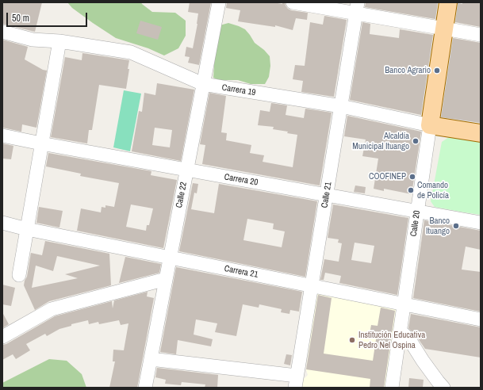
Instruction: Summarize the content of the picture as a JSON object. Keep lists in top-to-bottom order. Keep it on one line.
{"streets":{"main road":["Carrera 19","Calle 20"],"street":["Carrera 20","Calle 22","Calle 21","Carrera 21"]},"crossings":[["Carrera 19","Calle 22"],["Carrera 19","Calle 21"],["Carrera 19","Calle 20"],["Carrera 20","Calle 22"],["Carrera 20","Calle 21"],["Carrera 20","Calle 20"],["Calle 22","Carrera 21"],["Calle 21","Carrera 21"],["Calle 20","Carrera 21"]],"places":["Banco Agrario","Alcaldía Municipal Ituango","COOFINEP","Comando de Policía","Banco Ituango","Institución Educativa Pedro Nel Ospina"],"scale_bar":"50 m"}
